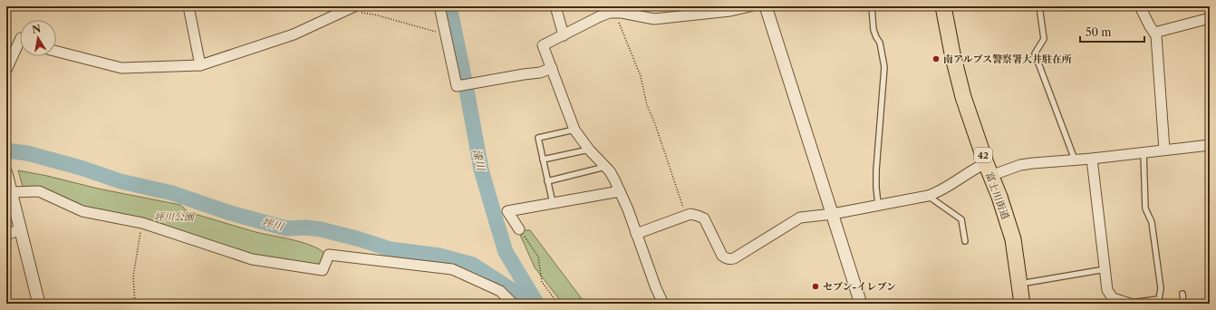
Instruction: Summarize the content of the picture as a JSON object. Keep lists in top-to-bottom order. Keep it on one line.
{"streets":{"main road":["42","富士川街道"]},"water":["漆川","坪川"],"parks":["坪川公園"],"places":["南アルプス警察署大井駐在所","セブン-イレブン"],"scale_bar":"50 m","north":"top"}
